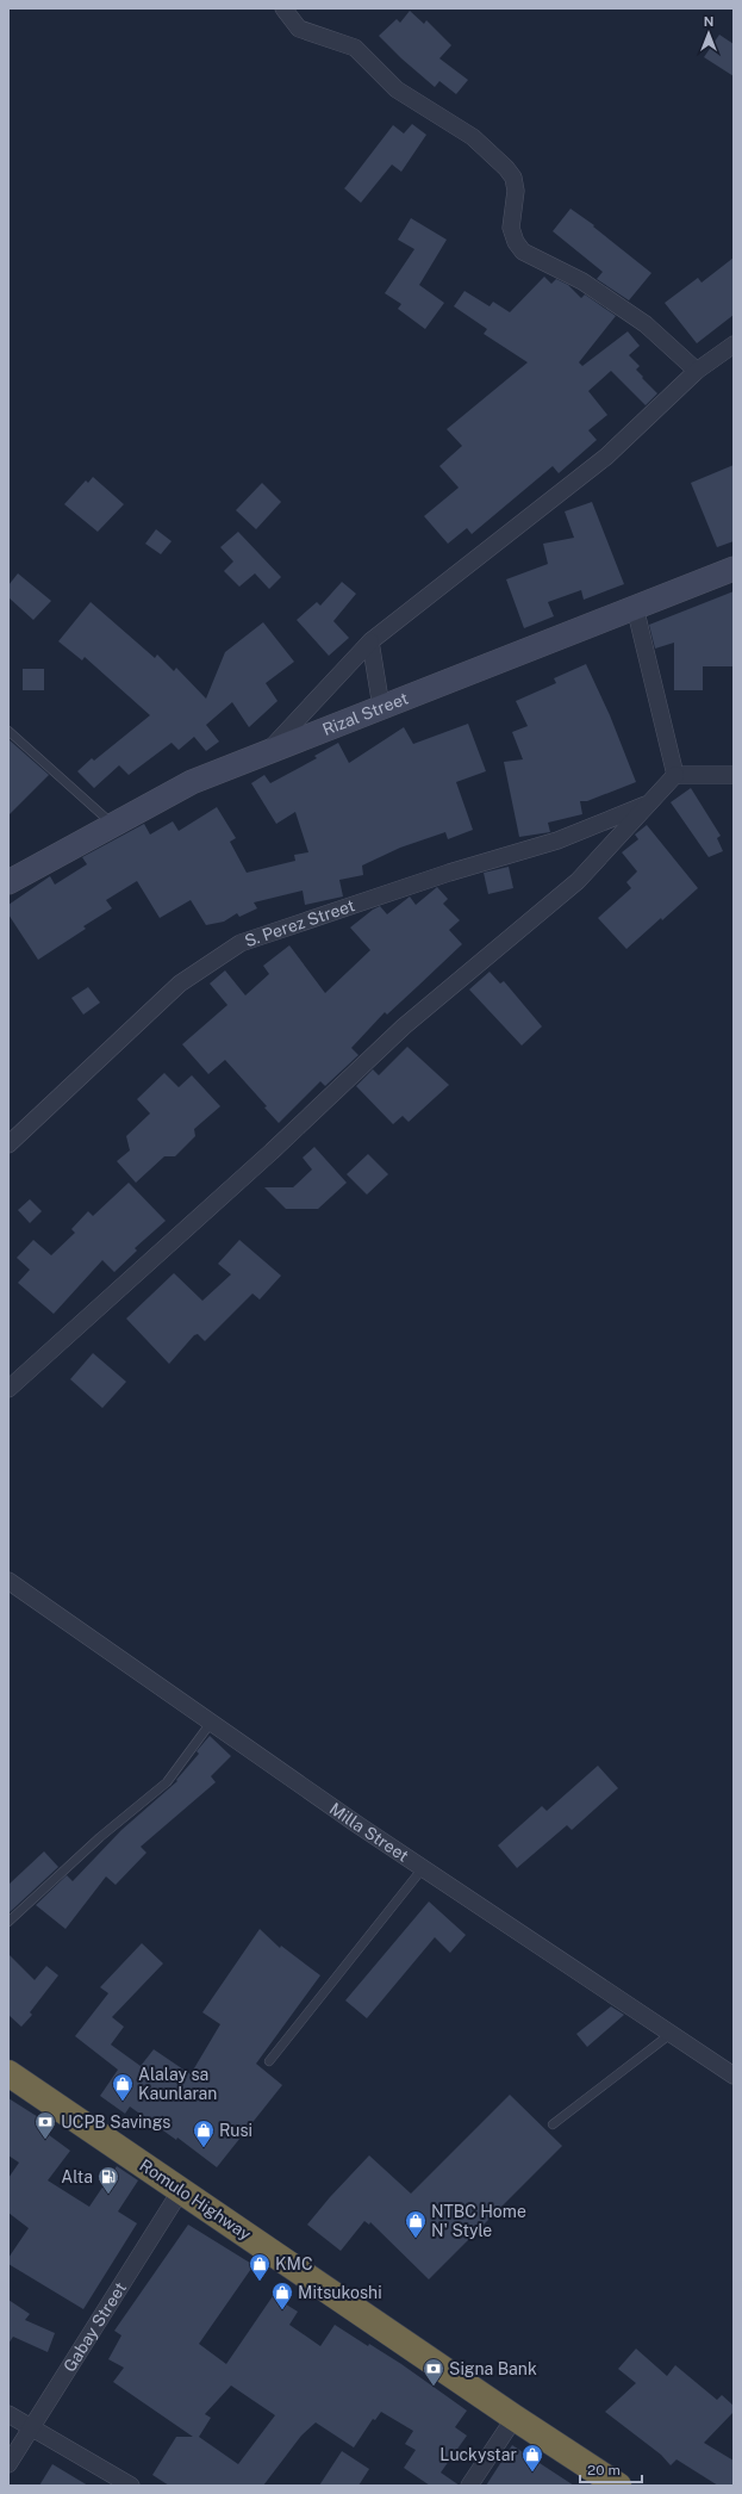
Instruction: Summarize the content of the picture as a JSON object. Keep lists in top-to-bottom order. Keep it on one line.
{"streets":{"highway":["Romulo Highway"],"street":["Rizal Street","S. Perez Street","Milla Street","Gabay Street"]},"crossings":[["Romulo Highway","Gabay Street"]],"places":{"shop":["Alalay sa Kaunlaran","Rusi","NTBC Home N' Style","KMC","Mitsukoshi","Luckystar"],"bank":["UCPB Savings","Signa Bank"],"fuel station":["Alta"]},"scale_bar":"20 m","north":"top"}
